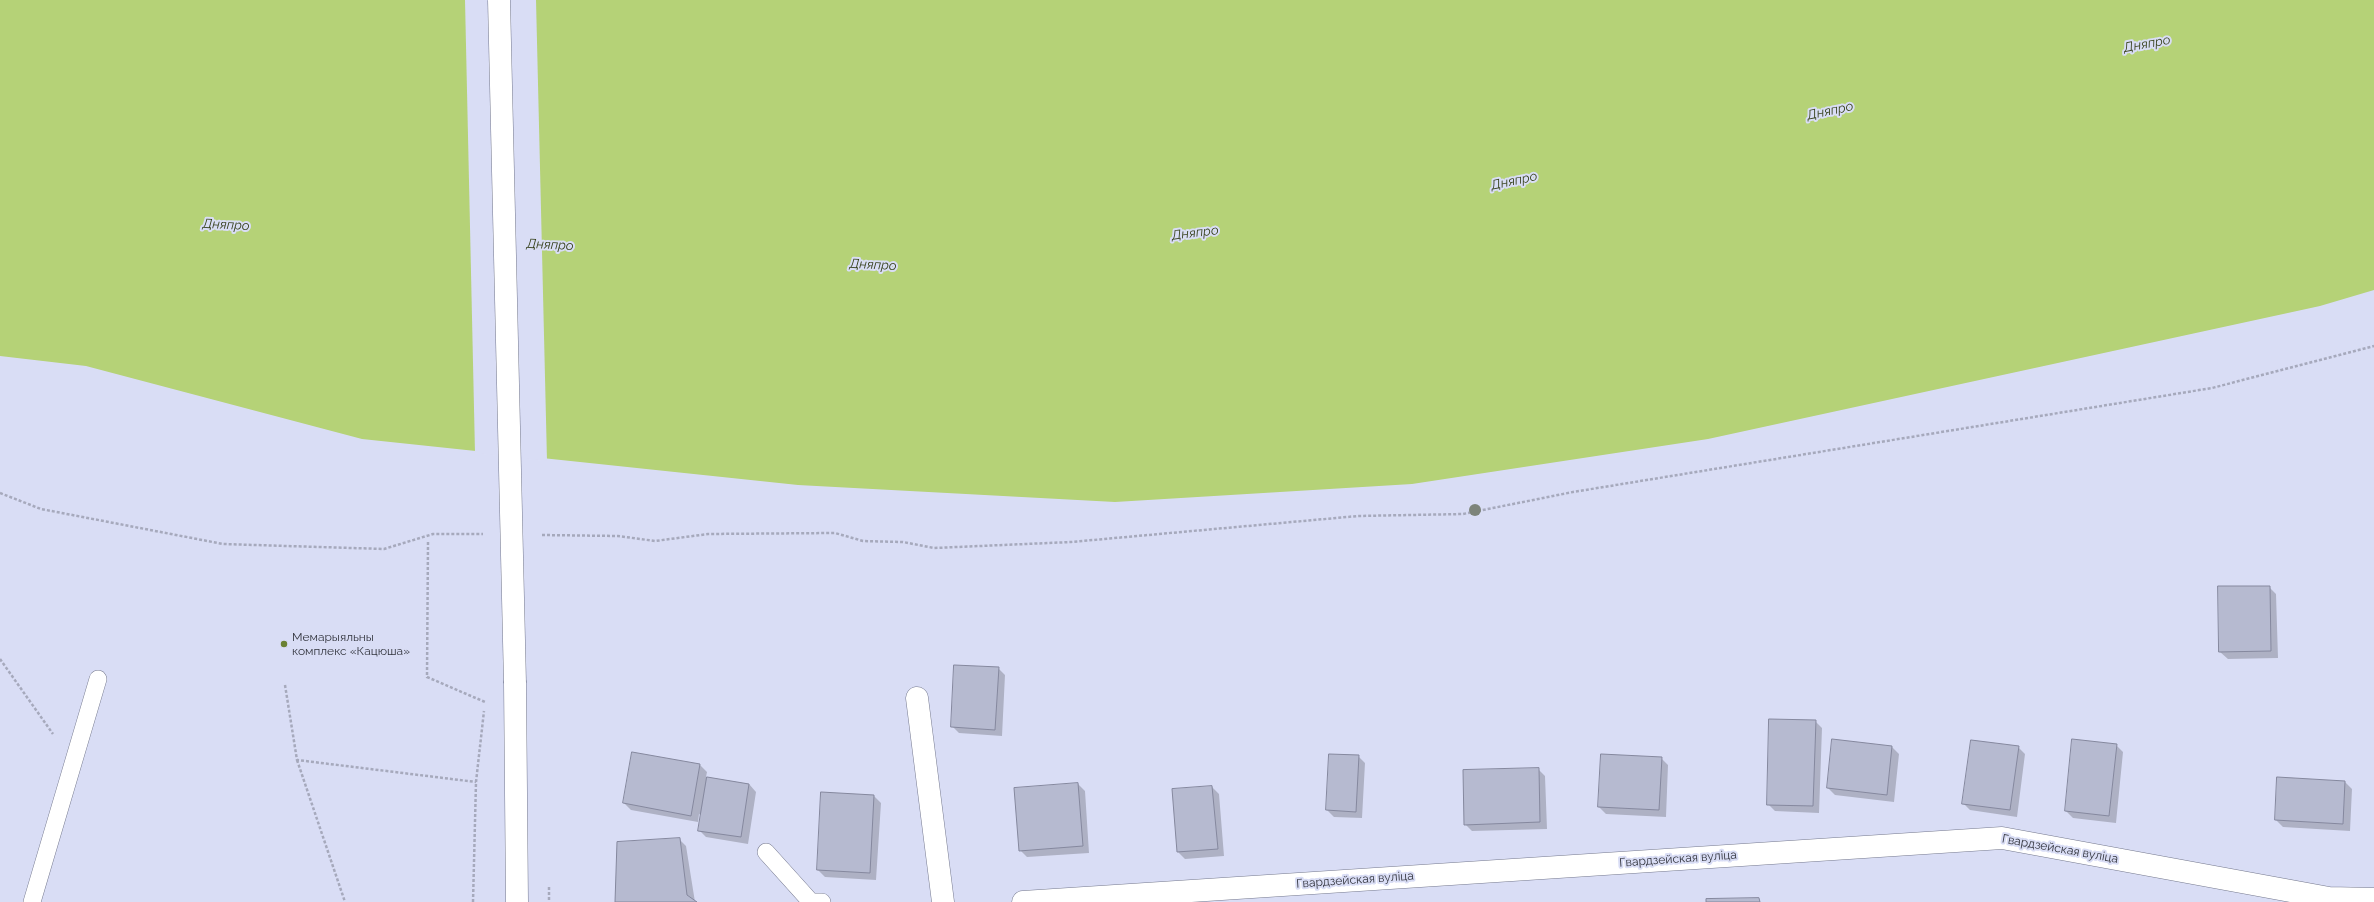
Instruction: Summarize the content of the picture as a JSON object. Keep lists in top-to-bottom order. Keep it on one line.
{"streets":{"street":["Гвардзейская вуліца"]},"water":["Дняпро"],"places":["Мемарыяльны комплекс «Кацюша»"]}
